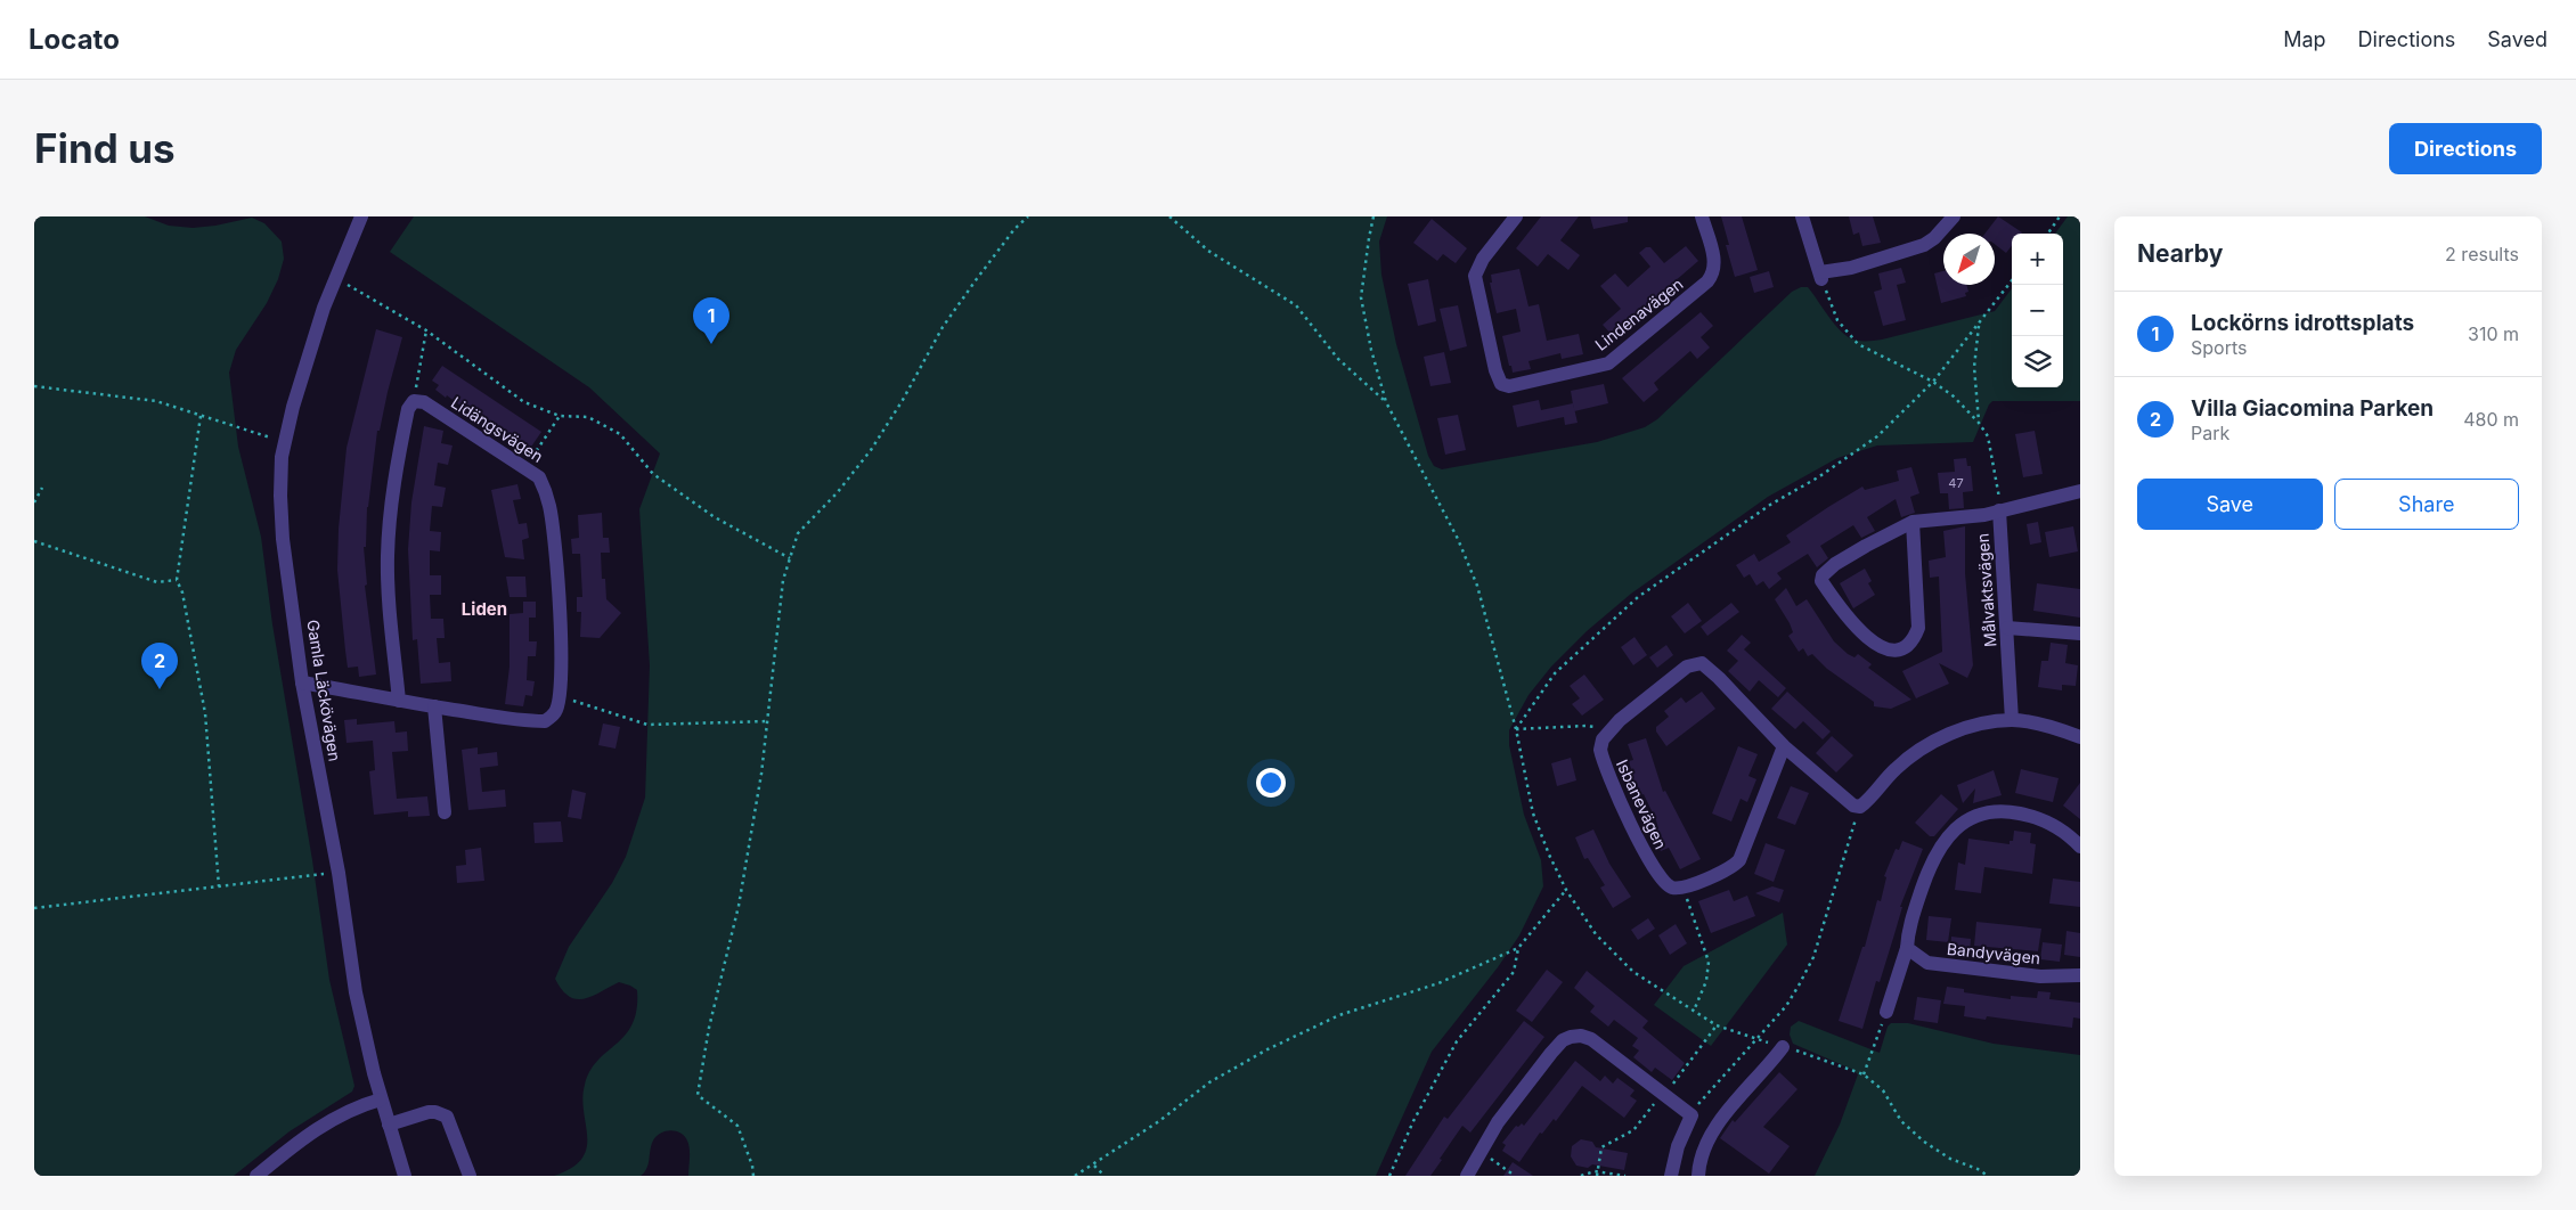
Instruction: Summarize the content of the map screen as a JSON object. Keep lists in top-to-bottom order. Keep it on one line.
{"streets":{"street":["Lindenavägen","Lidängsvägen","Målvaktsvägen","Gamla Läckövägen","Isbanevägen","Bandyvägen"]},"districts":["Liden"],"house_numbers":["47"],"north":"bottom left","page":{"header":"Locato","nav":["Map","Directions","Saved"],"buttons":["Directions",["Save","Share"]],"title":"Find us","heading":["Nearby","2 results"],"map_buttons":["+","−"],"list":[{"mark":"1","name":"Lockörns idrottsplats","note":"Sports","value":"310 m"},{"mark":"2","name":"Villa Giacomina Parken","note":"Park","value":"480 m"}],"pins":["1","2"]}}
